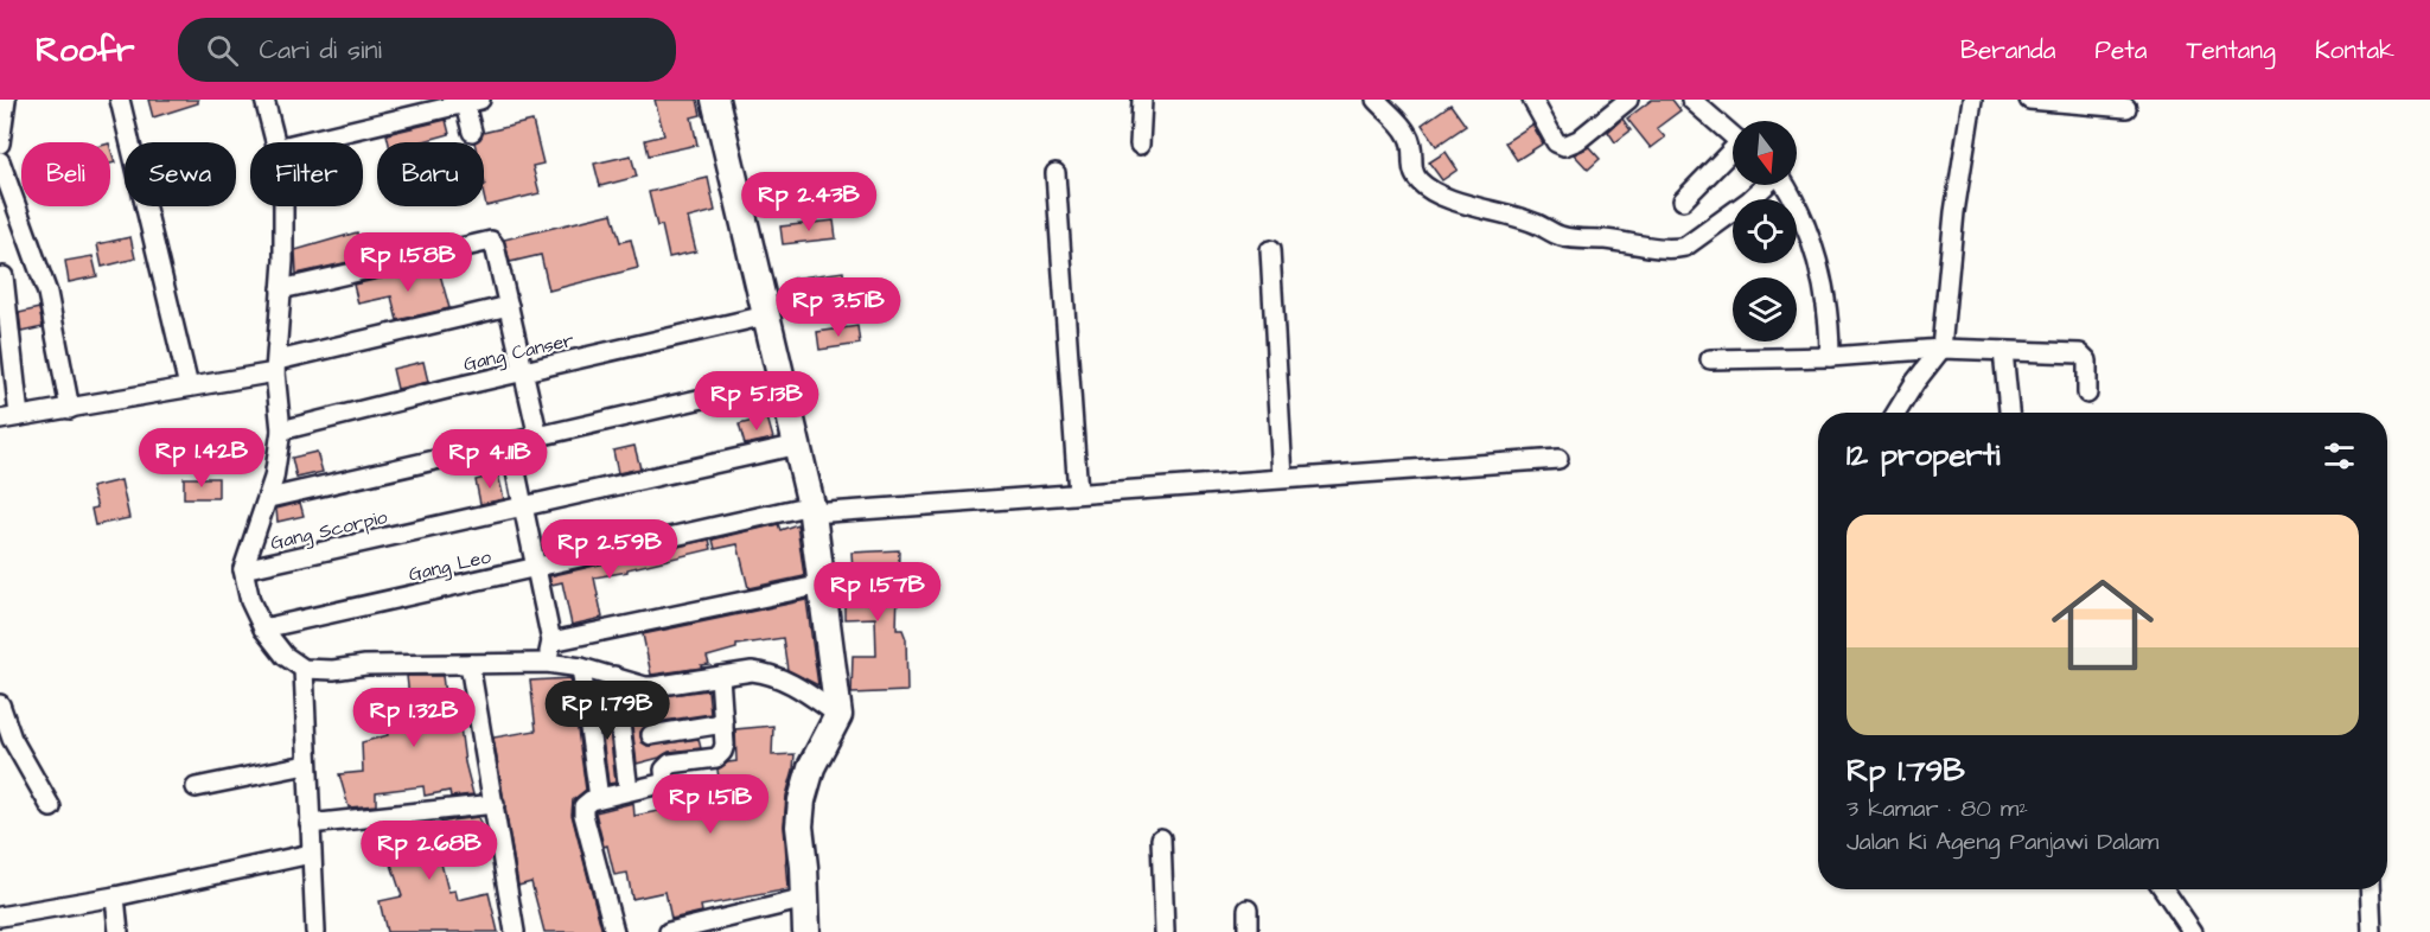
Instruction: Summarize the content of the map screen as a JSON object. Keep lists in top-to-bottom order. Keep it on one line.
{"streets":{"street":["Gang Canser","Gang Scorpio","Gang Leo"]},"north":"bottom","page":{"header":"Roofr","search":"Cari di sini","nav":["Beranda","Peta","Tentang","Kontak"],"chip":["Beli","Sewa","Filter","Baru"],"price":["Rp 2.43B","Rp 1.58B","Rp 3.51B","Rp 5.13B","Rp 1.42B","Rp 4.11B","Rp 2.59B","Rp 1.57B","Rp 1.79B","Rp 1.32B","Rp 1.51B","Rp 2.68B"],"heading":"12 properti","list":[{"name":"Rp 1.79B","note":"3 kamar · 80 m² · Jalan Ki Ageng Panjawi Dalam"}]}}
